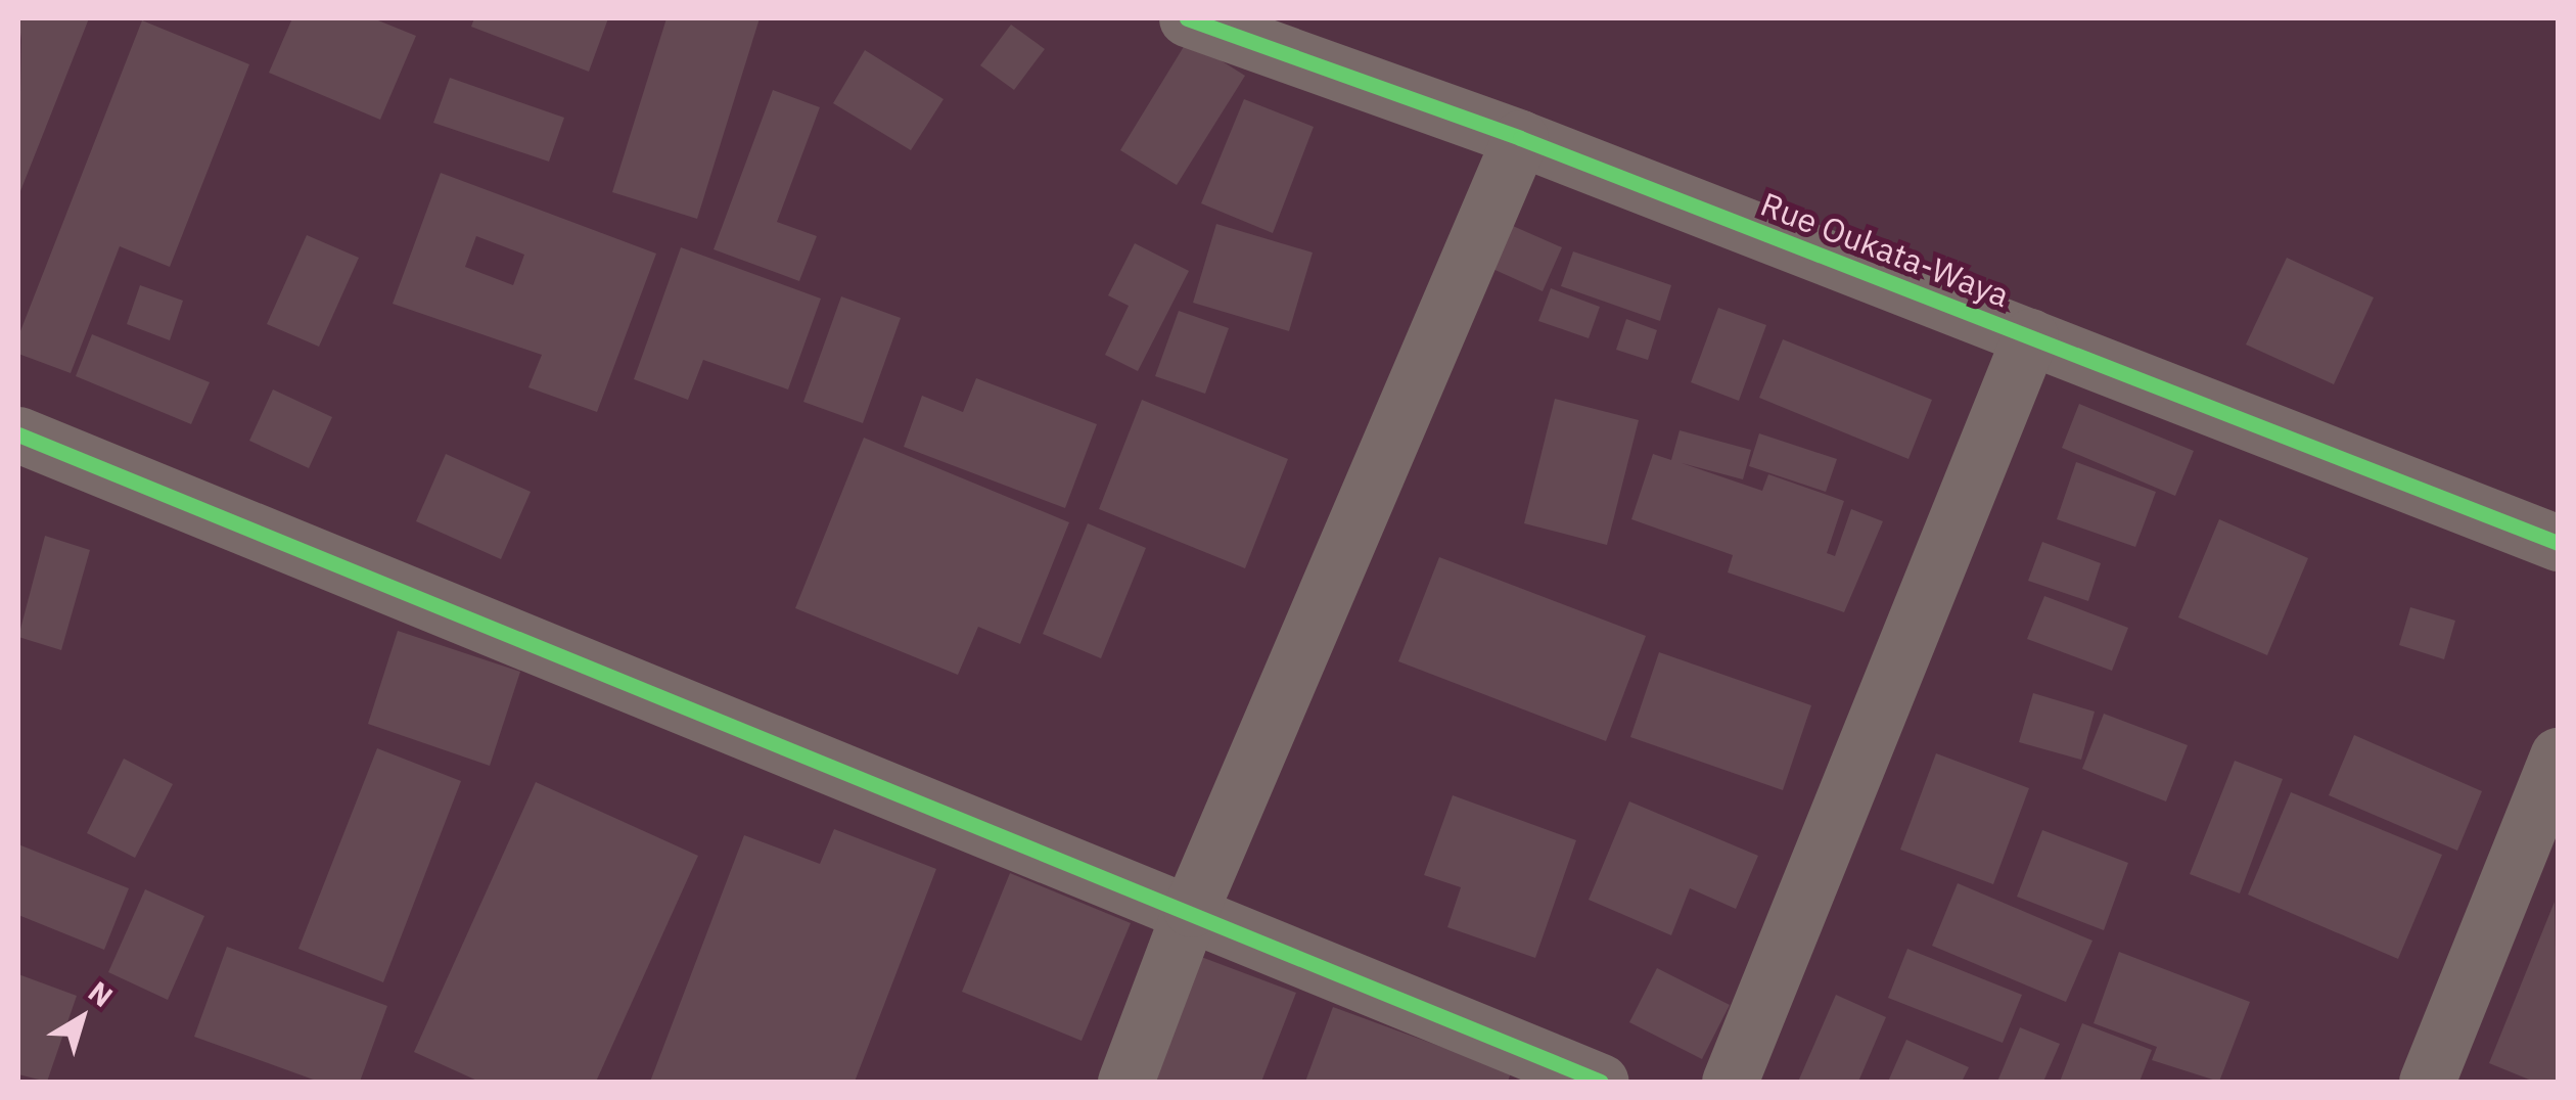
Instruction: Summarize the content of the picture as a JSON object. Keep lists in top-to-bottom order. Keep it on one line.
{"streets":{"street":["Rue Oukata-Waya"]},"north":"top right"}
